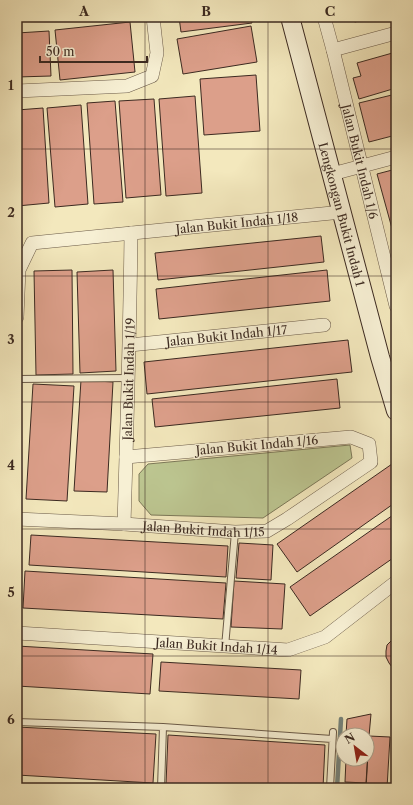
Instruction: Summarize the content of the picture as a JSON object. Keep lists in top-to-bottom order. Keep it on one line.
{"streets":{"street":["Jalan Bukit Indah 1/6","Lengkongan Bukit Indah 1","Jalan Bukit Indah 1/18","Jalan Bukit Indah 1/17","Jalan Bukit Indah 1/19","Jalan Bukit Indah 1/16","Jalan Bukit Indah 1/15","Jalan Bukit Indah 1/14"]},"crossings":[["Lengkongan Bukit Indah 1","Jalan Bukit Indah 1/18"],["Jalan Bukit Indah 1/18","Jalan Bukit Indah 1/19"],["Jalan Bukit Indah 1/17","Jalan Bukit Indah 1/19"],["Jalan Bukit Indah 1/19","Jalan Bukit Indah 1/16"],["Jalan Bukit Indah 1/19","Jalan Bukit Indah 1/15"],["Jalan Bukit Indah 1/16","Jalan Bukit Indah 1/15"]],"scale_bar":"50 m","north":"top left","grid":{"columns":["A","B","C"],"rows":["1","2","3","4","5","6"]}}
